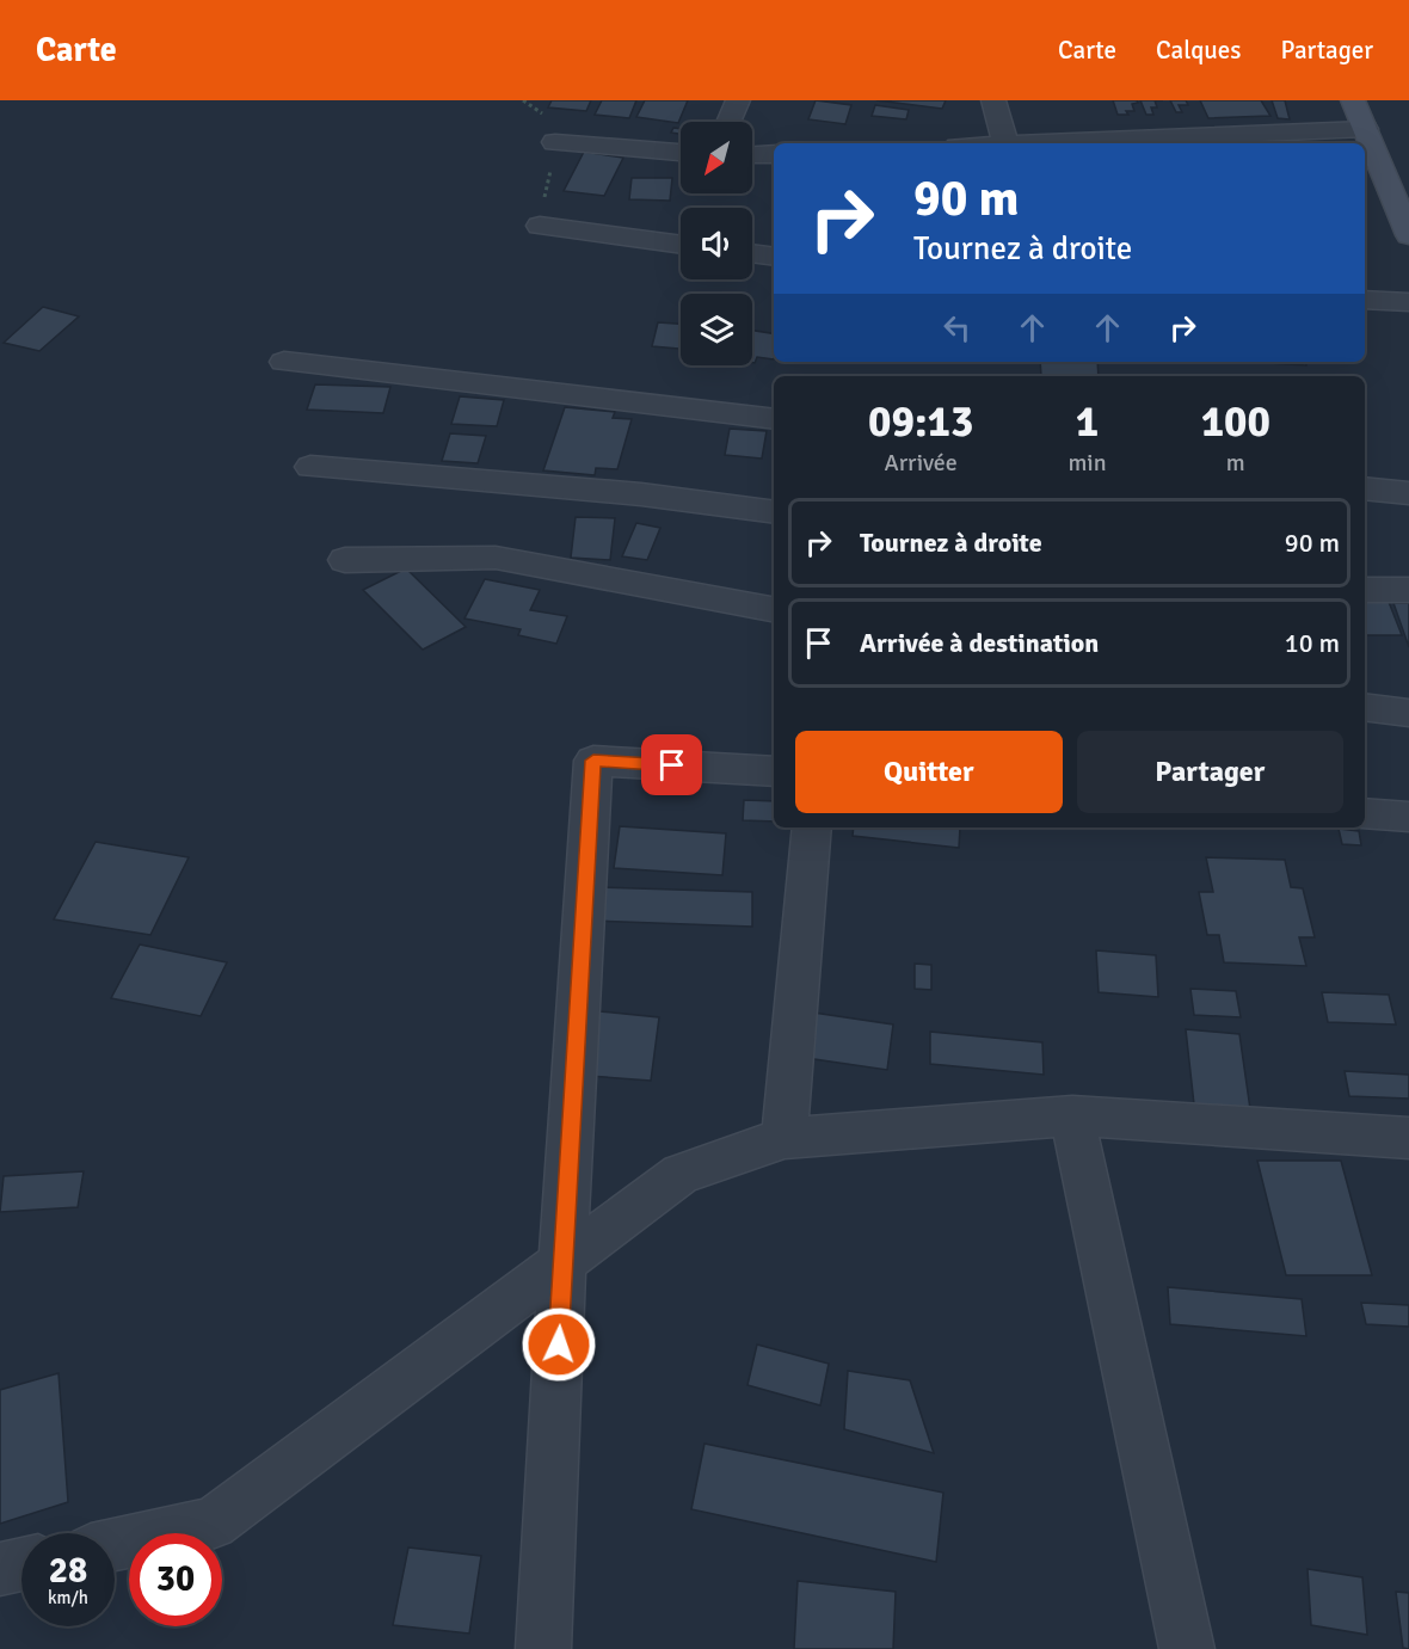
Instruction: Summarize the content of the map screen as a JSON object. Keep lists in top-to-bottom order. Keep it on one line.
{"north":"bottom left","page":{"header":"Carte","nav":["Carte","Calques","Partager"],"turn":["90 m","Tournez à droite"],"eta":["09:13","Arrivée","1","min","100","m"],"list":[{"name":"Tournez à droite","value":"90 m"},{"name":"Arrivée à destination","value":"10 m"}],"buttons":["Quitter","Partager"],"speed":"28 km/h","limit":"30"}}
